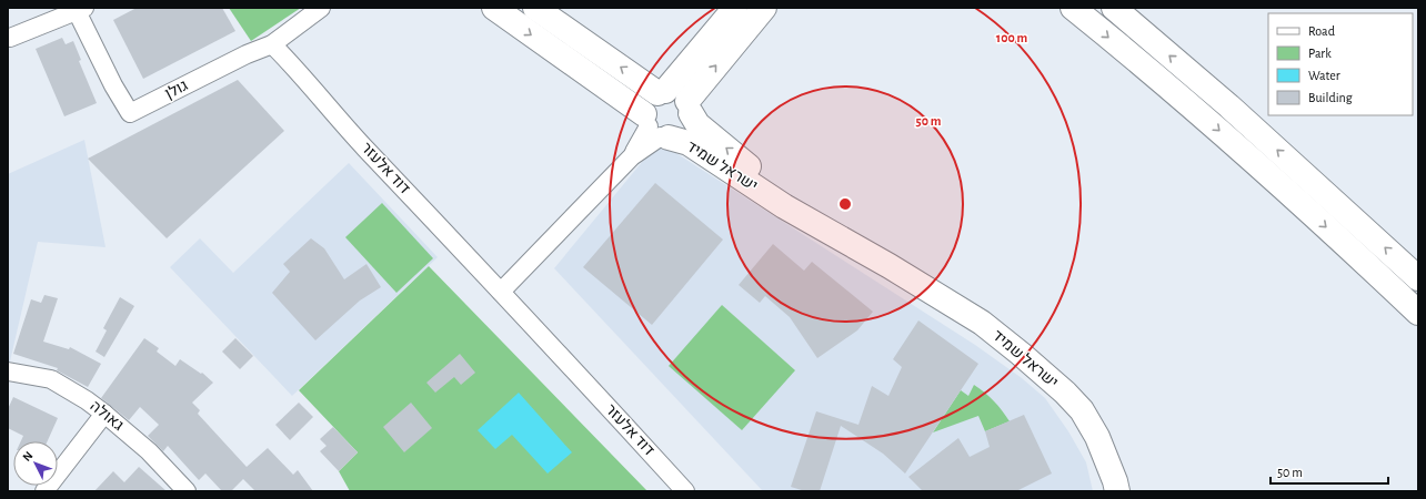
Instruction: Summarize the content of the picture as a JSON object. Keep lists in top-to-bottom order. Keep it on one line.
{"streets":{"street":["גולן","ישראל שמיד","דוד אלעזר","גאולה"]},"crossings":[["גולן","דוד אלעזר"]],"legend":["Road","Park","Water","Building"],"scale_bar":"50 m","north":"top left","rings":["100 m","50 m"]}
